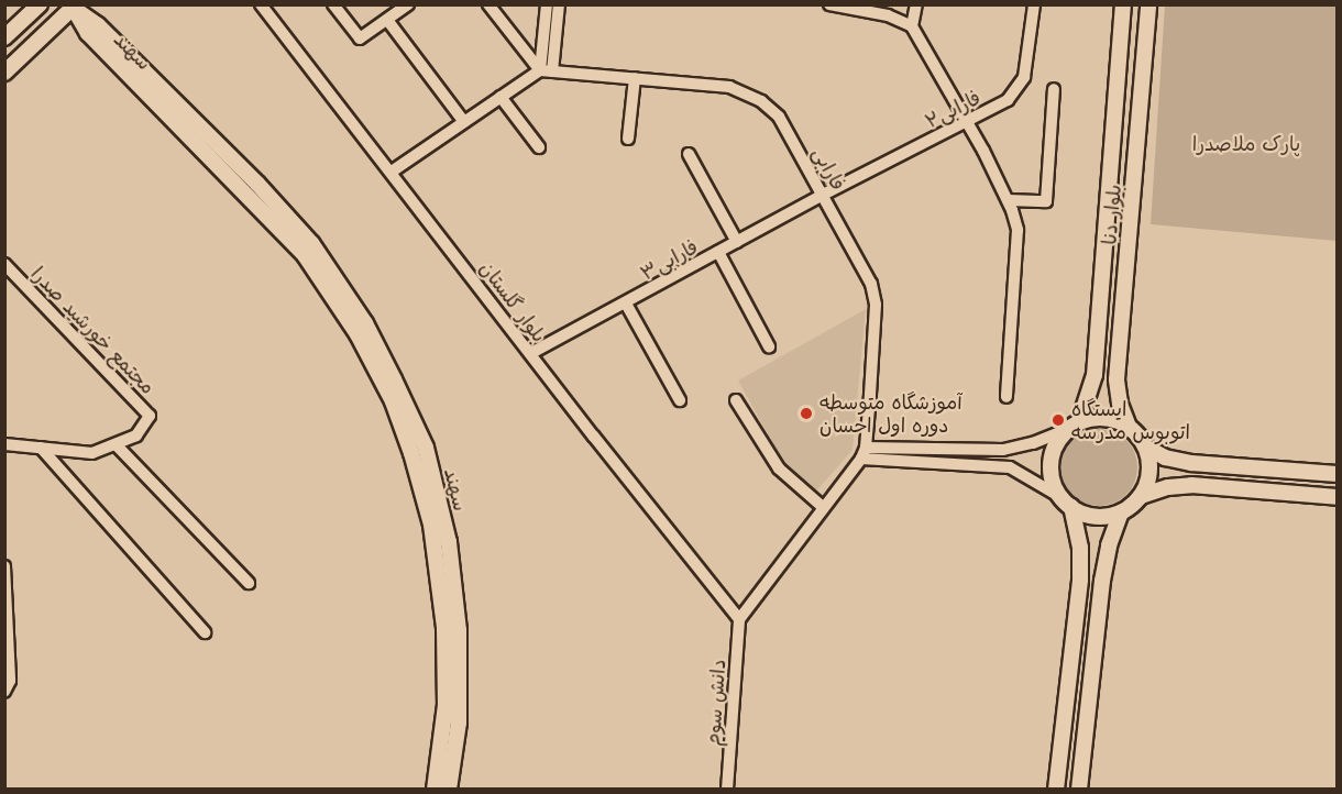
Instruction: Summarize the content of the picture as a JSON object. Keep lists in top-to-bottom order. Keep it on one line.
{"streets":{"street":["سهند","فارابی۲","فارابی","بلوار دنا","فارابی۳","بلوار گلستان","مجتمع خورشید صدرا","دانش سوم"]},"crossings":[["فارابی۲","فارابی"],["فارابی۲","فارابی۳"],["فارابی","فارابی۳"],["فارابی۳","بلوار گلستان"],["بلوار گلستان","دانش سوم"]],"parks":["پارک ملاصدرا"],"places":["آموزشگاه متوسطه دوره اول احسان","ایستگاه اتوبوس مدرسه"]}
